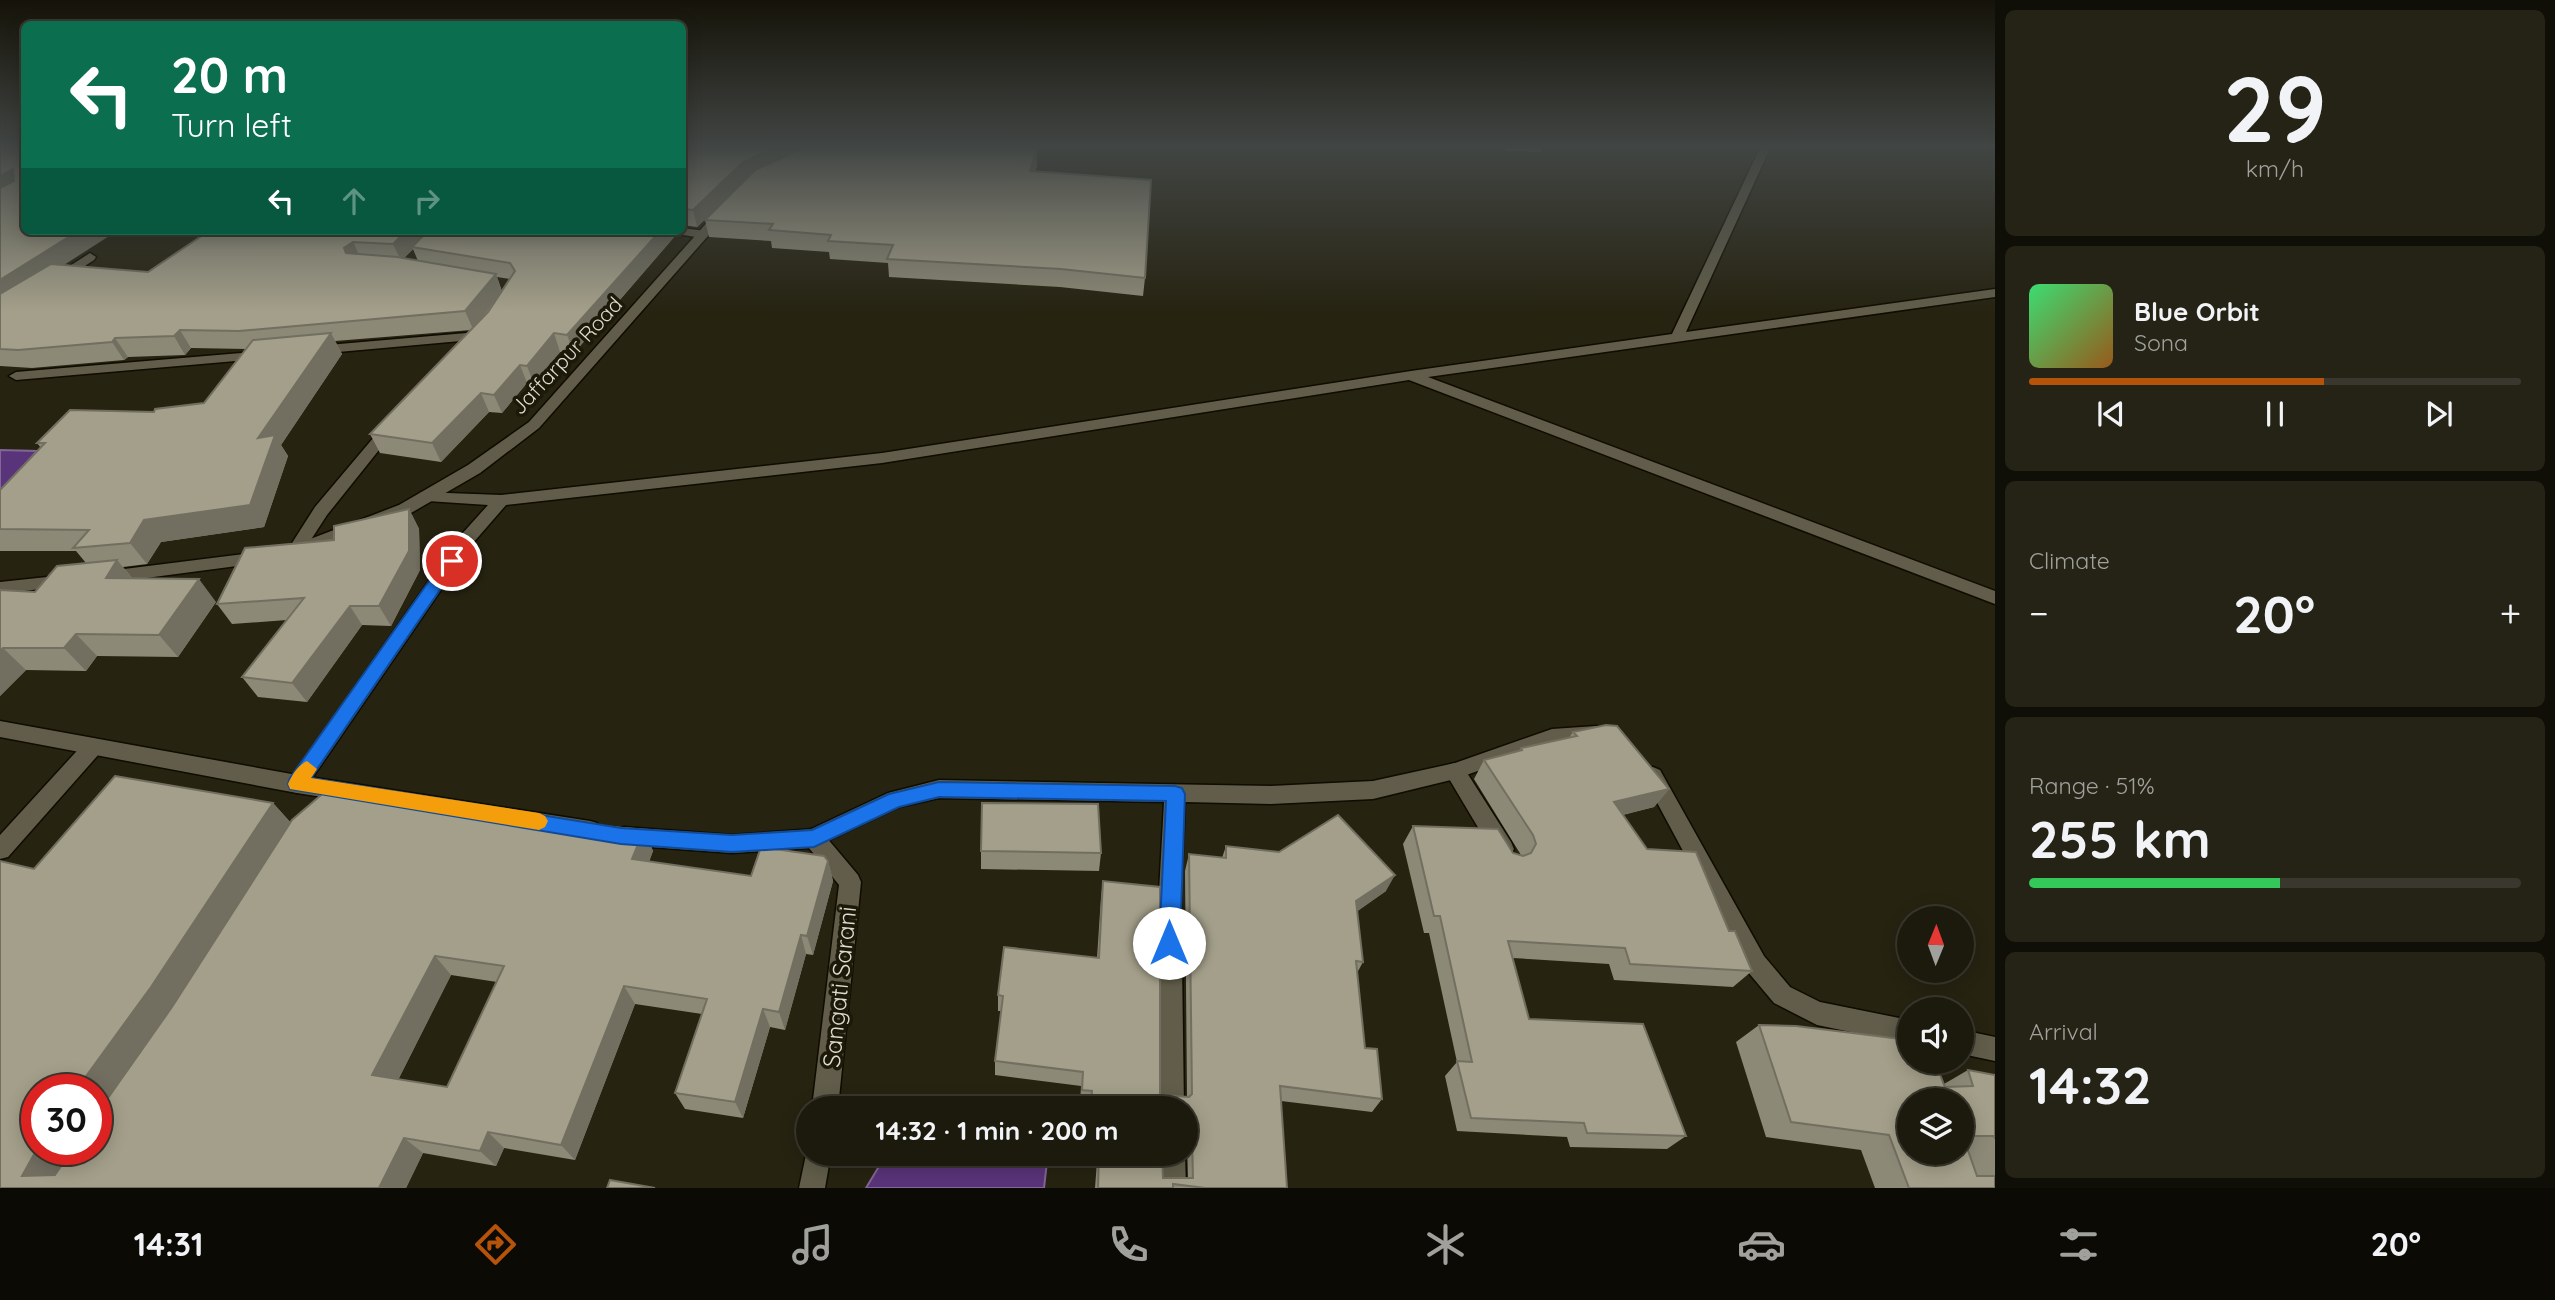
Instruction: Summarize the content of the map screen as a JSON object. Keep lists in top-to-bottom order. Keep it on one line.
{"streets":{"street":["Jaffarpur Road","Sangati Sarani"]},"north":"top","page":{"tile":[["29","km/h"],"Climate",["Range · 51%","255 km"],["Arrival","14:32"]],"turn":["20 m","Turn left"],"song":["Blue Orbit","Sona"],"heat":["−","20°","+"],"limit":"30","trip":"14:32 · 1 min · 200 m","tabs":["14:31","20°"]}}
